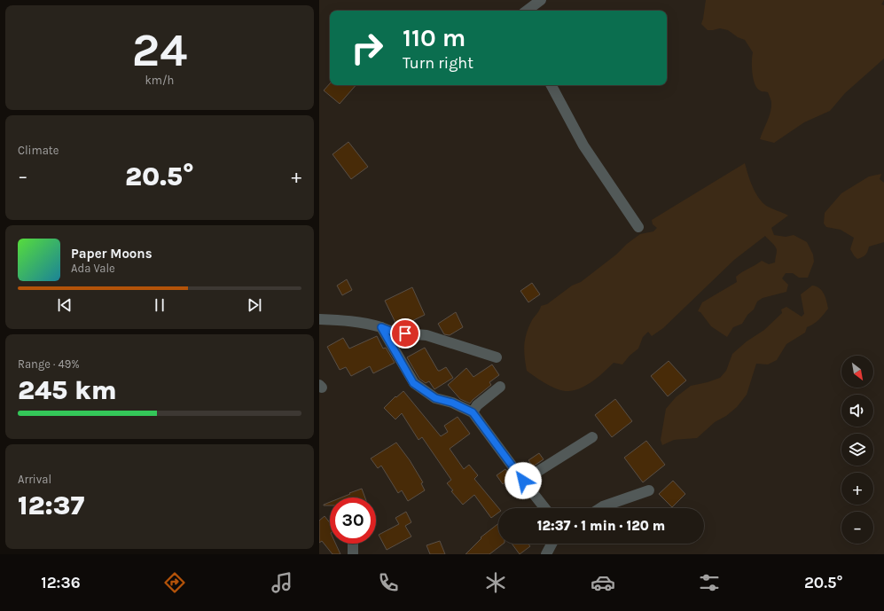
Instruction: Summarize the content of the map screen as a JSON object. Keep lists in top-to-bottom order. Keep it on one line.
{"north":"bottom right","page":{"tile":[["24","km/h"],"Climate",["Range · 49%","245 km"],["Arrival","12:37"]],"turn":["110 m","Turn right"],"heat":["−","20.5°","+"],"song":["Paper Moons","Ada Vale"],"map_buttons":["+","−"],"limit":"30","trip":"12:37 · 1 min · 120 m","tabs":["12:36","20.5°"]}}
